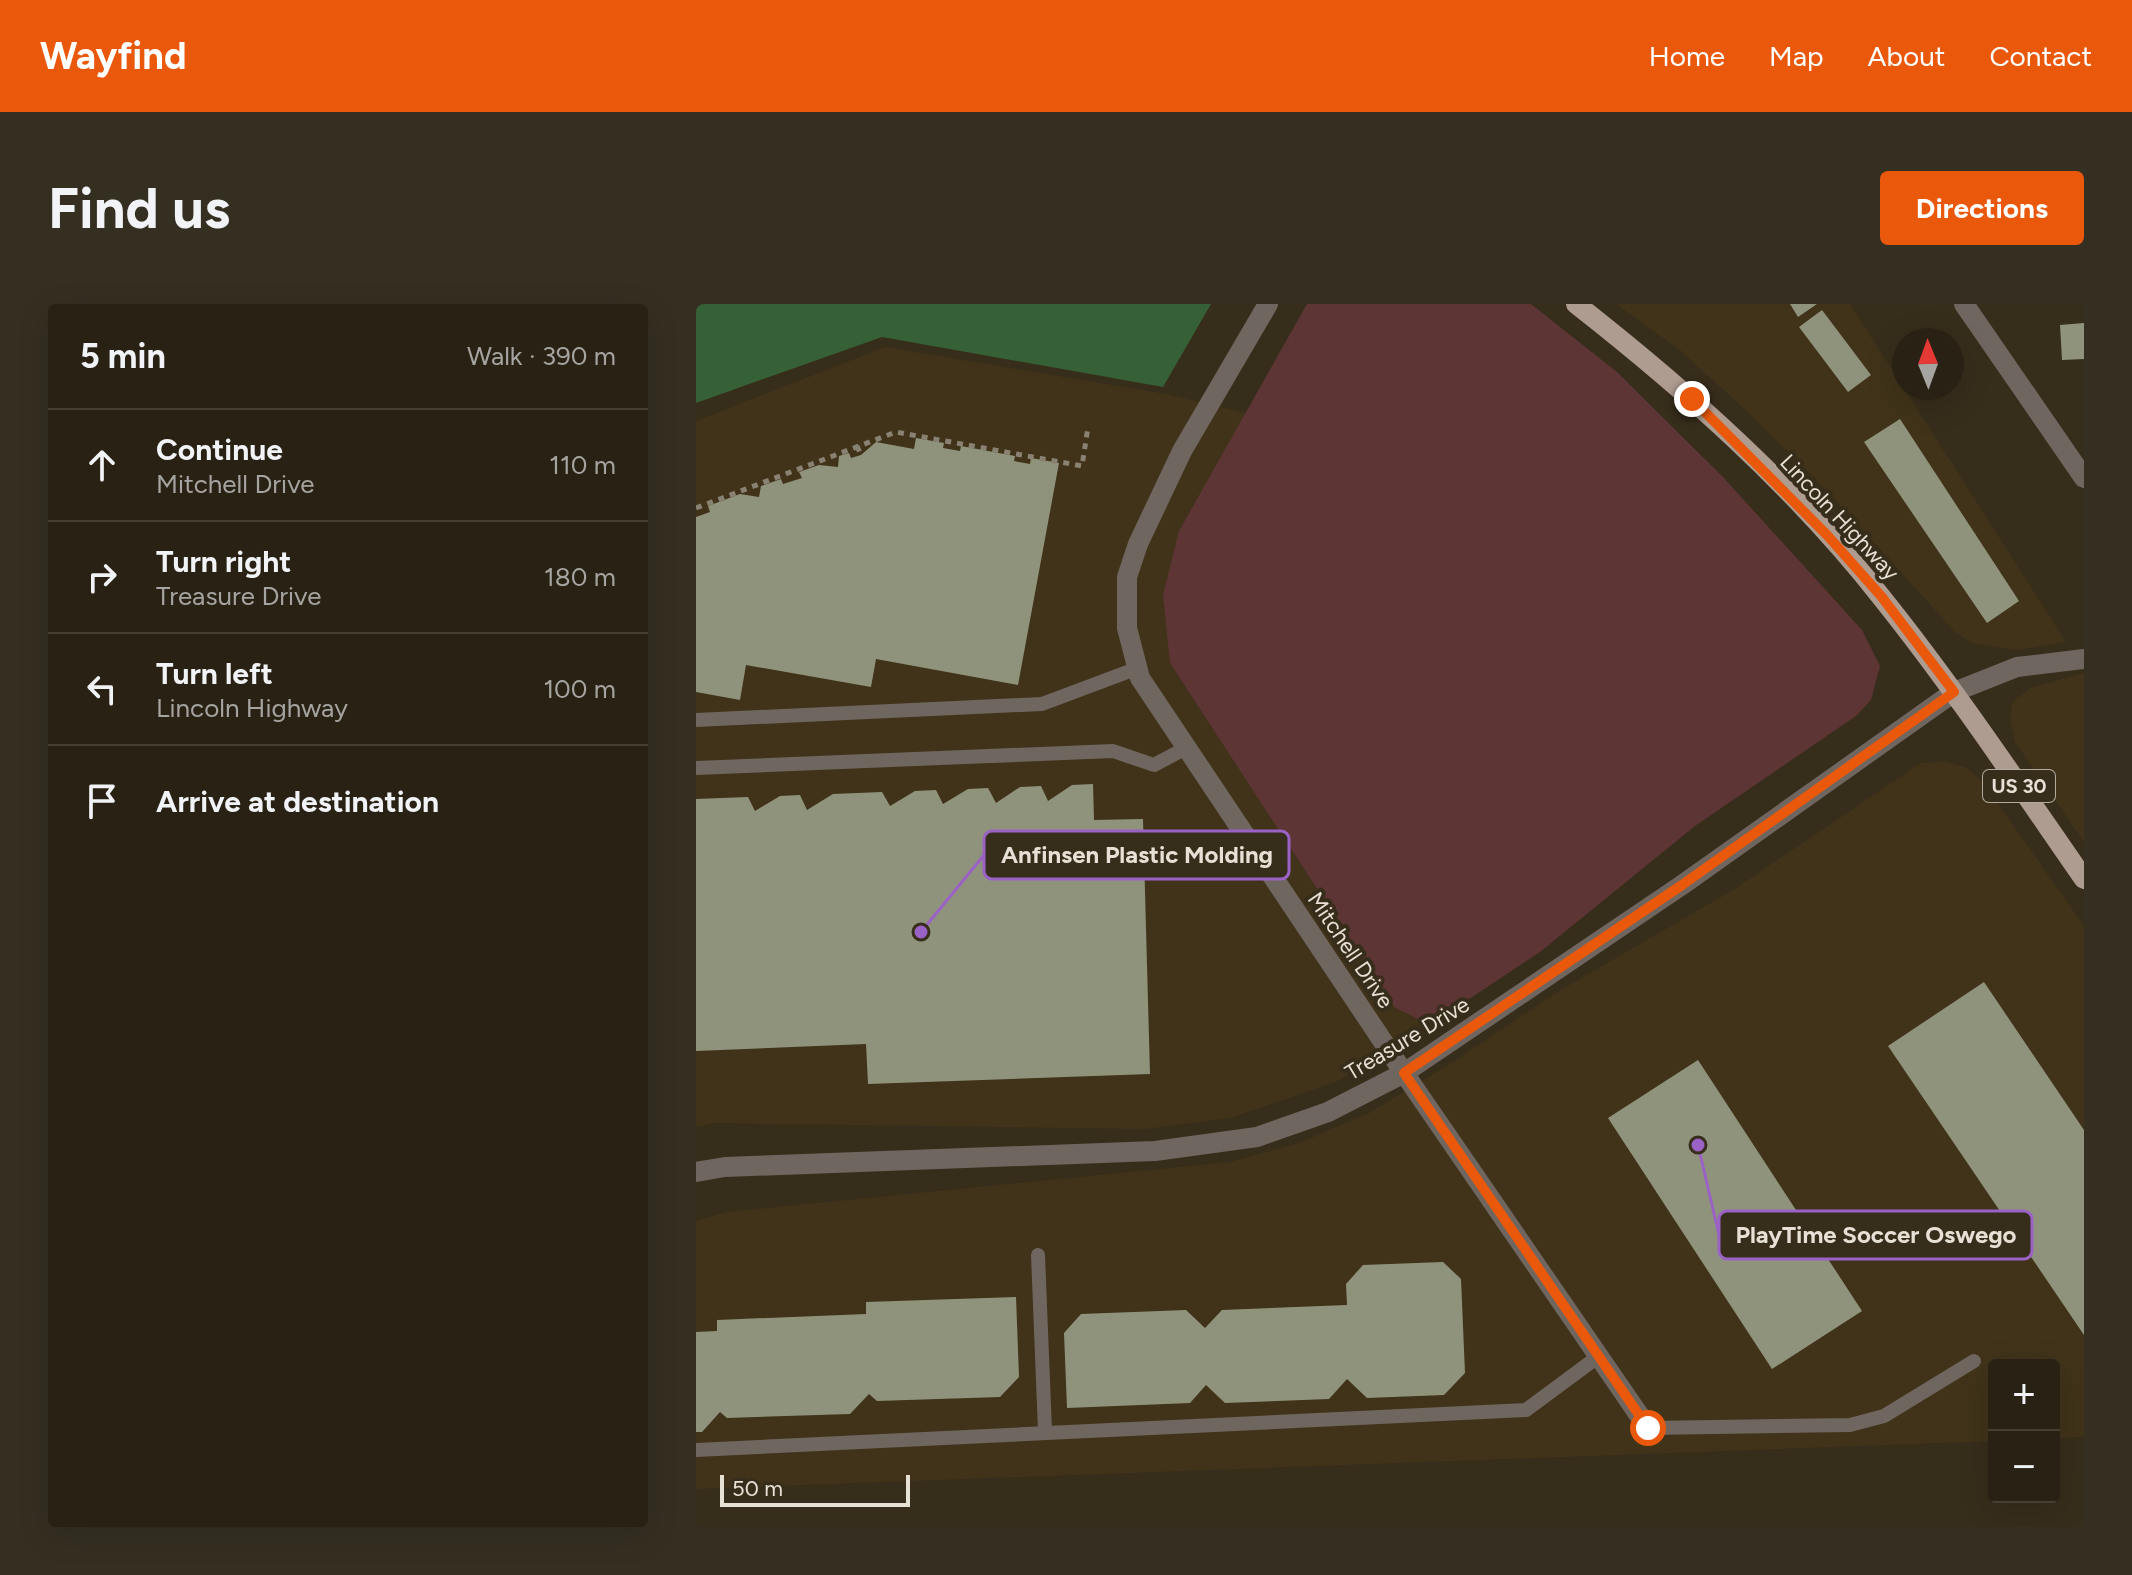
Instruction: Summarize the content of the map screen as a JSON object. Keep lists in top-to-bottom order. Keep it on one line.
{"streets":{"main road":["Lincoln Highway","US 30"],"street":["Mitchell Drive","Treasure Drive"]},"crossings":[["Lincoln Highway","Treasure Drive"],["Mitchell Drive","Treasure Drive"]],"places":["Anfinsen Plastic Molding","PlayTime Soccer Oswego"],"scale_bar":"50 m","north":"top","page":{"header":"Wayfind","nav":["Home","Map","About","Contact"],"buttons":"Directions","title":"Find us","heading":["5 min","Walk · 390 m"],"list":[["Continue","Mitchell Drive","110 m"],["Turn right","Treasure Drive","180 m"],["Turn left","Lincoln Highway","100 m"],"Arrive at destination"],"map_buttons":["+","−"],"scale":"50 m"}}
